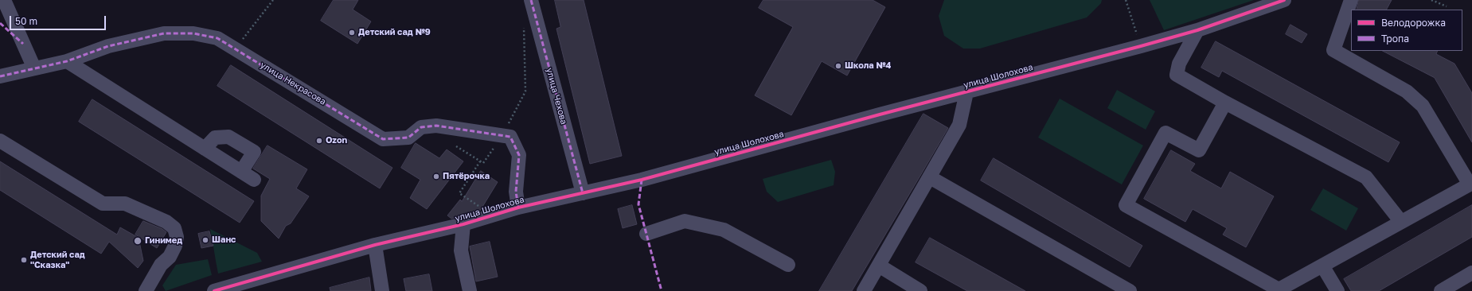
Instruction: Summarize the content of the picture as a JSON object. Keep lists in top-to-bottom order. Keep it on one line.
{"streets":{"street":["улица Шолохова","улица Некрасова","улица Чехова"]},"crossings":[["улица Шолохова","улица Чехова"]],"places":["Детский сад №9","Школа №4","Ozon","Пятёрочка","Шанс","Гинимед","Детский сад \"Сказка\""],"legend":["Велодорожка","Тропа"],"scale_bar":"50 m"}
